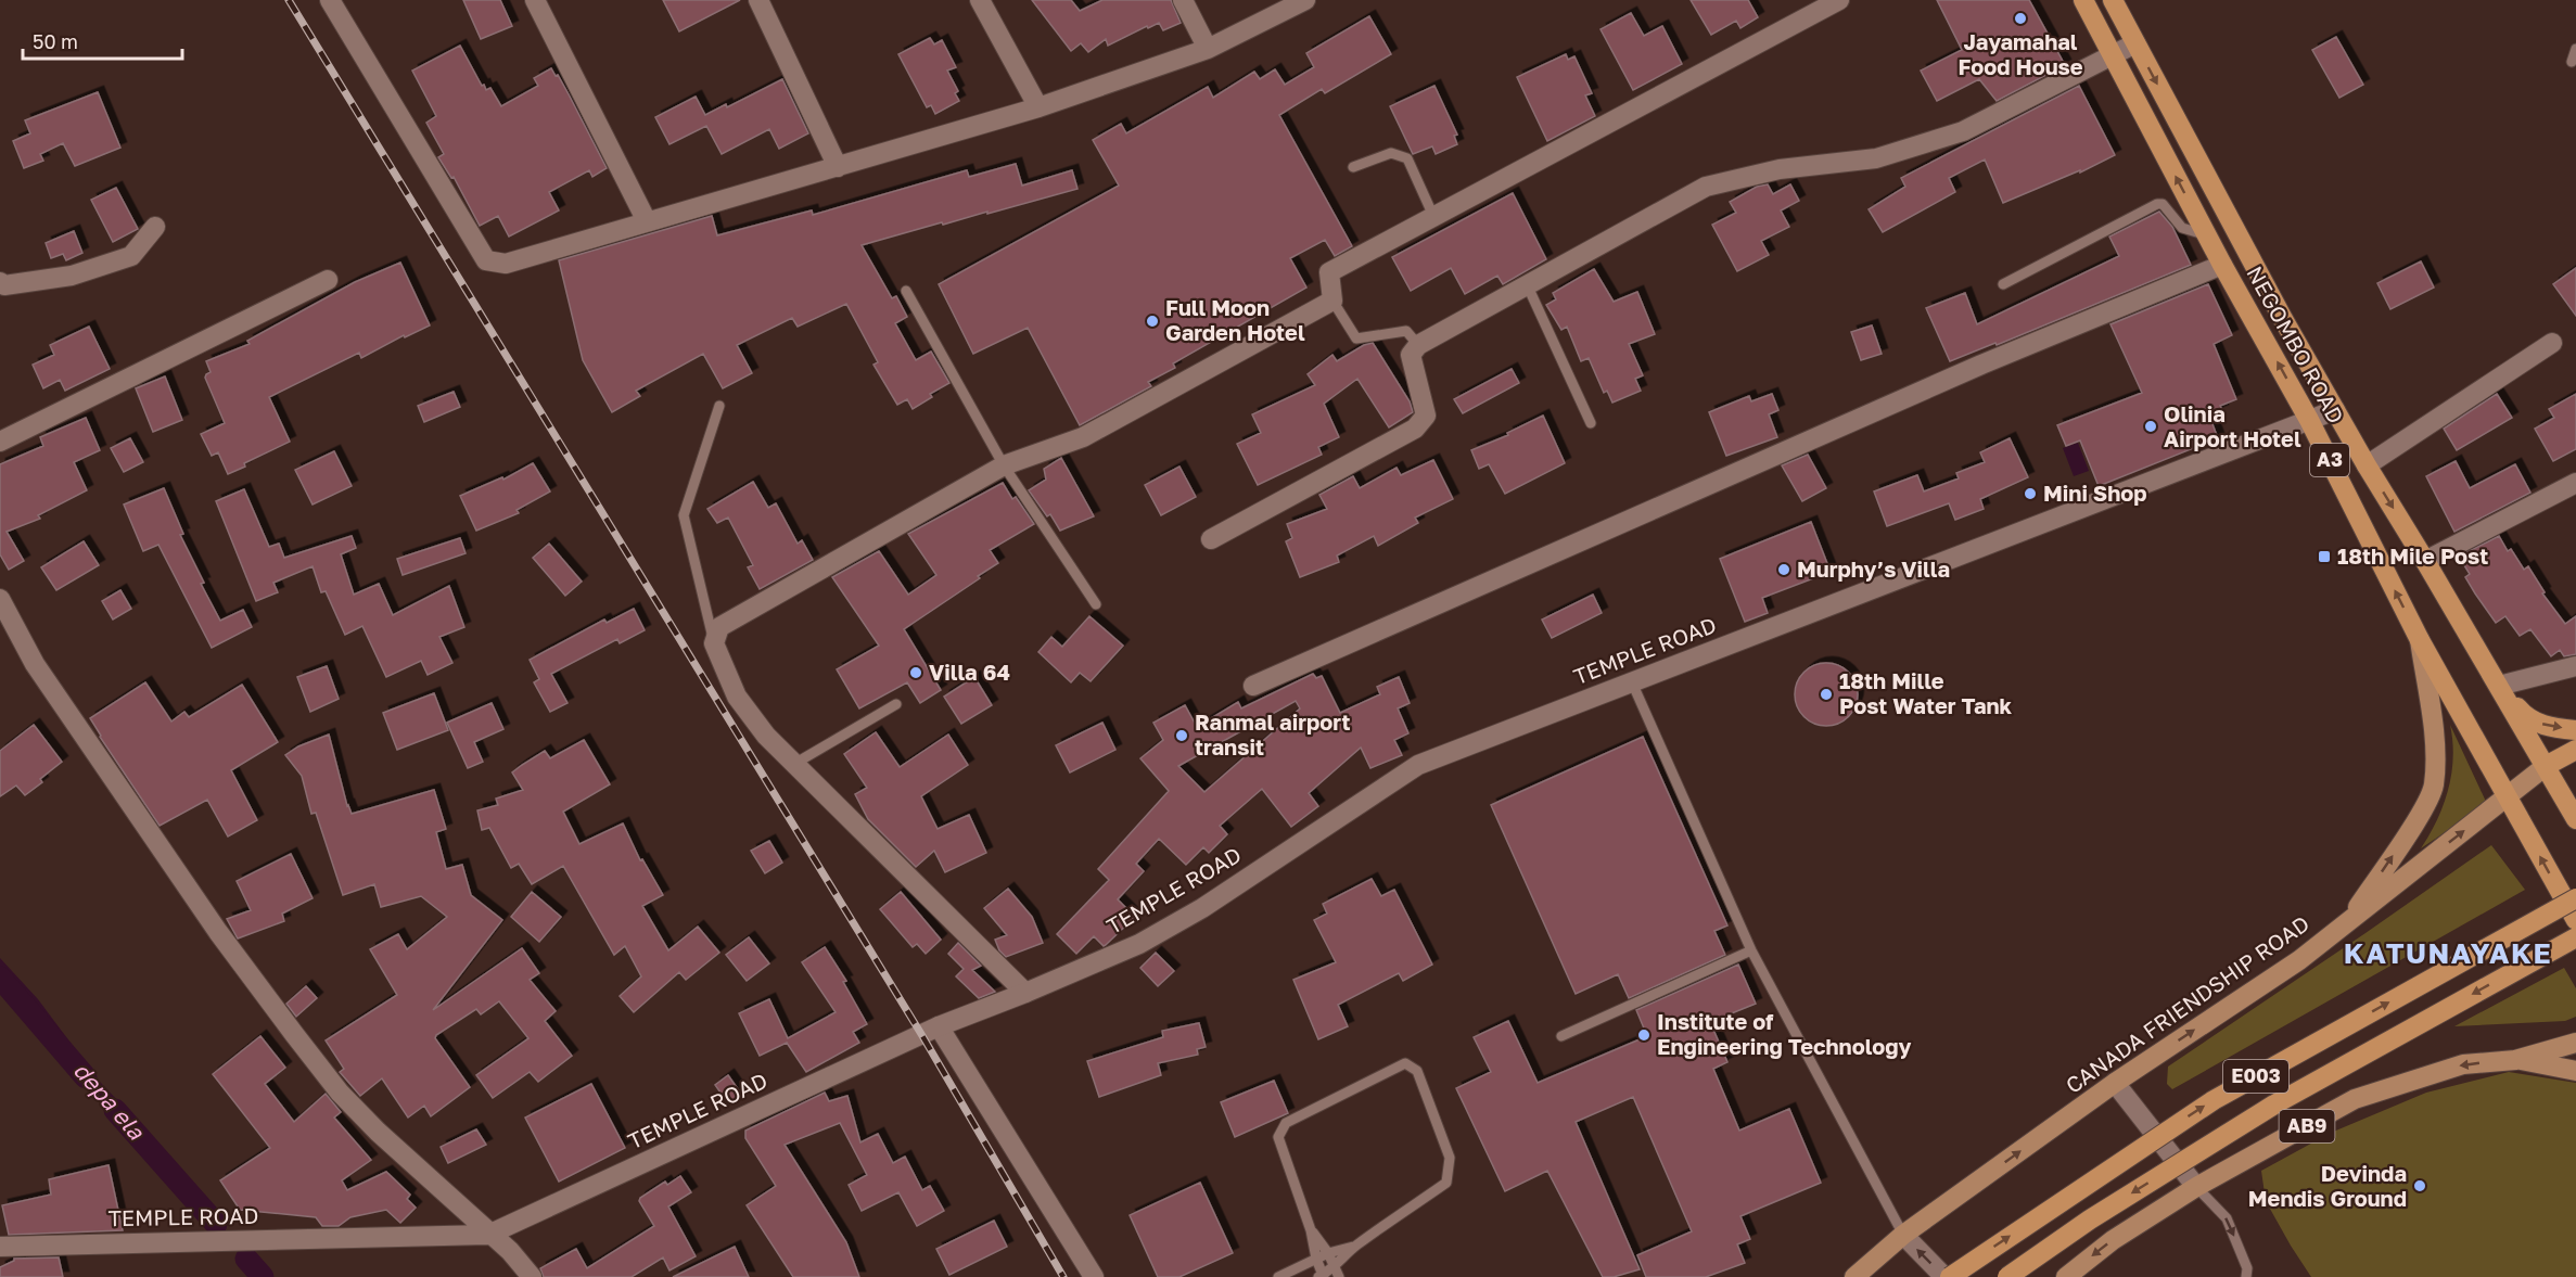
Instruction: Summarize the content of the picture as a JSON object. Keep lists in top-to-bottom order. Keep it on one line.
{"streets":{"highway":["NEGOMBO ROAD","A3","E003"],"main road":["CANADA FRIENDSHIP ROAD","AB9"],"street":["TEMPLE ROAD"]},"crossings":[["NEGOMBO ROAD","TEMPLE ROAD"],["NEGOMBO ROAD","CANADA FRIENDSHIP ROAD"]],"districts":["KATUNAYAKE"],"water":["depa ela"],"places":{"other":["Jayamahal Food House","Full Moon Garden Hotel","Olinia Airport Hotel","Mini Shop","Murphy’s Villa","Villa 64","18th Mille Post Water Tank","Ranmal airport transit","Institute of Engineering Technology","Devinda Mendis Ground"],"transit":["18th Mile Post"]},"scale_bar":"50 m"}
